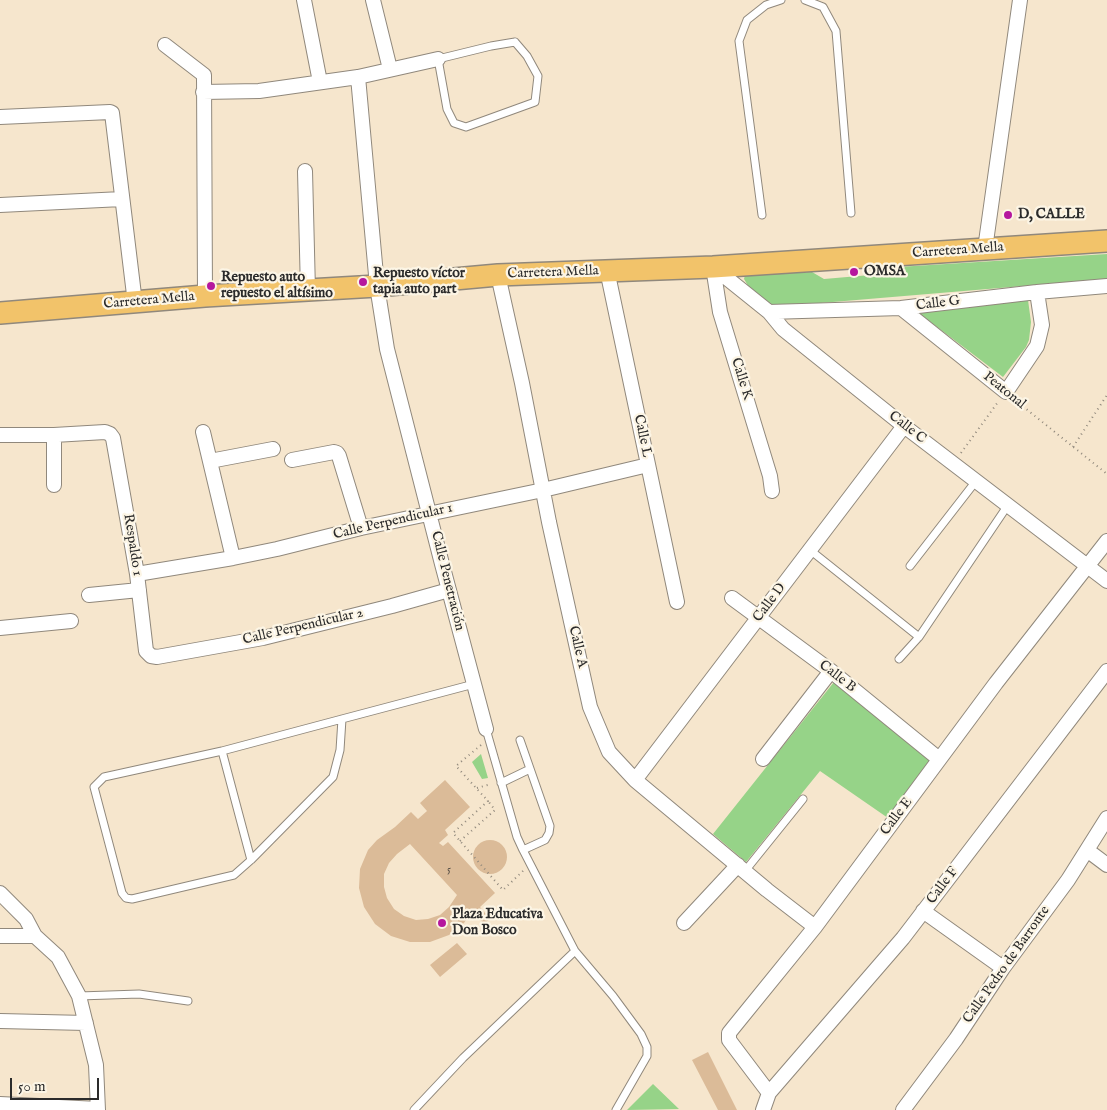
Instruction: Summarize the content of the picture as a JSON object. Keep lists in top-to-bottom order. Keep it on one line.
{"streets":{"main road":["Carretera Mella"],"street":["Calle G","Calle K","Peatonal","Calle C","Calle L","Calle Perpendicular 1","Respaldo 1","Calle Penetración","Calle D","Calle Perpendicular 2","Calle A","Calle B","Calle E","Calle F","Calle Pedro de Barronte"]},"crossings":[["Carretera Mella","Calle K"],["Carretera Mella","Calle C"],["Carretera Mella","Calle L"],["Carretera Mella","Calle Penetración"],["Carretera Mella","Calle A"],["Calle G","Peatonal"],["Calle G","Calle C"],["Calle K","Calle C"],["Calle C","Calle D"],["Calle C","Calle E"],["Calle L","Calle Perpendicular 1"],["Calle Perpendicular 1","Respaldo 1"],["Calle Perpendicular 1","Calle Penetración"],["Calle Perpendicular 1","Calle A"],["Respaldo 1","Calle Perpendicular 2"],["Calle Penetración","Calle Perpendicular 2"],["Calle D","Calle A"],["Calle D","Calle B"],["Calle A","Calle E"],["Calle B","Calle E"],["Calle E","Calle F"]],"places":["D, CALLE","OMSA","Repuesto víctor tapia auto part","Repuesto auto repuesto el altísimo","Plaza Educativa Don Bosco"],"house_numbers":["5"],"scale_bar":"50 m"}
